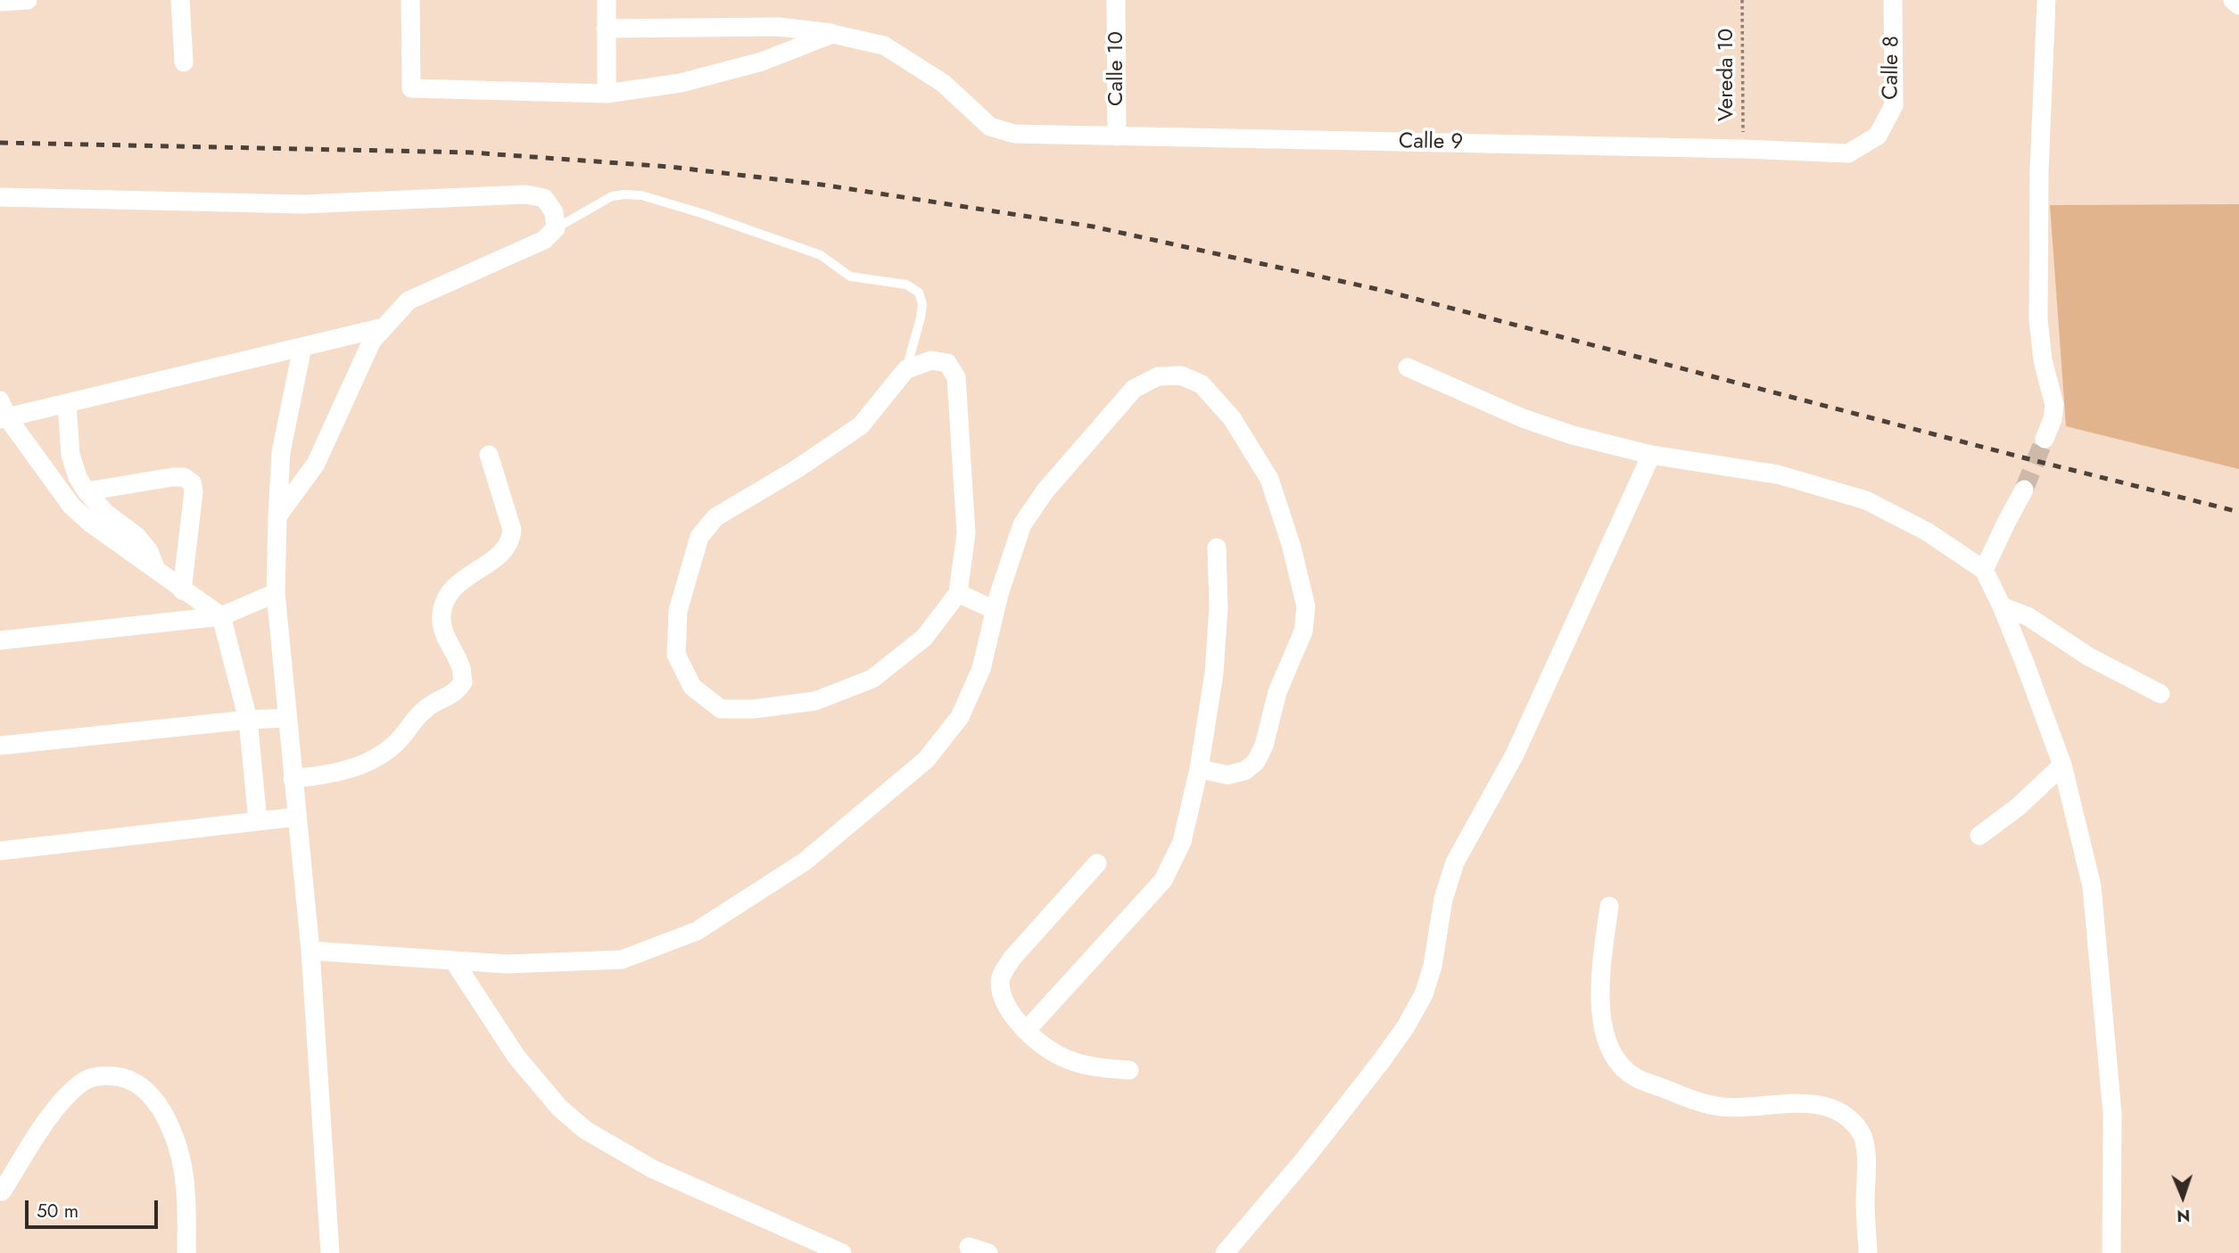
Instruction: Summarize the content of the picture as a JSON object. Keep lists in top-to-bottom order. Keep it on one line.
{"streets":{"street":["Calle 8","Calle 10","Calle 9"],"path":["Vereda 10"]},"crossings":[["Calle 8","Calle 9"],["Calle 10","Calle 9"],["Vereda 10","Calle 9"]],"scale_bar":"50 m","north":"bottom"}
